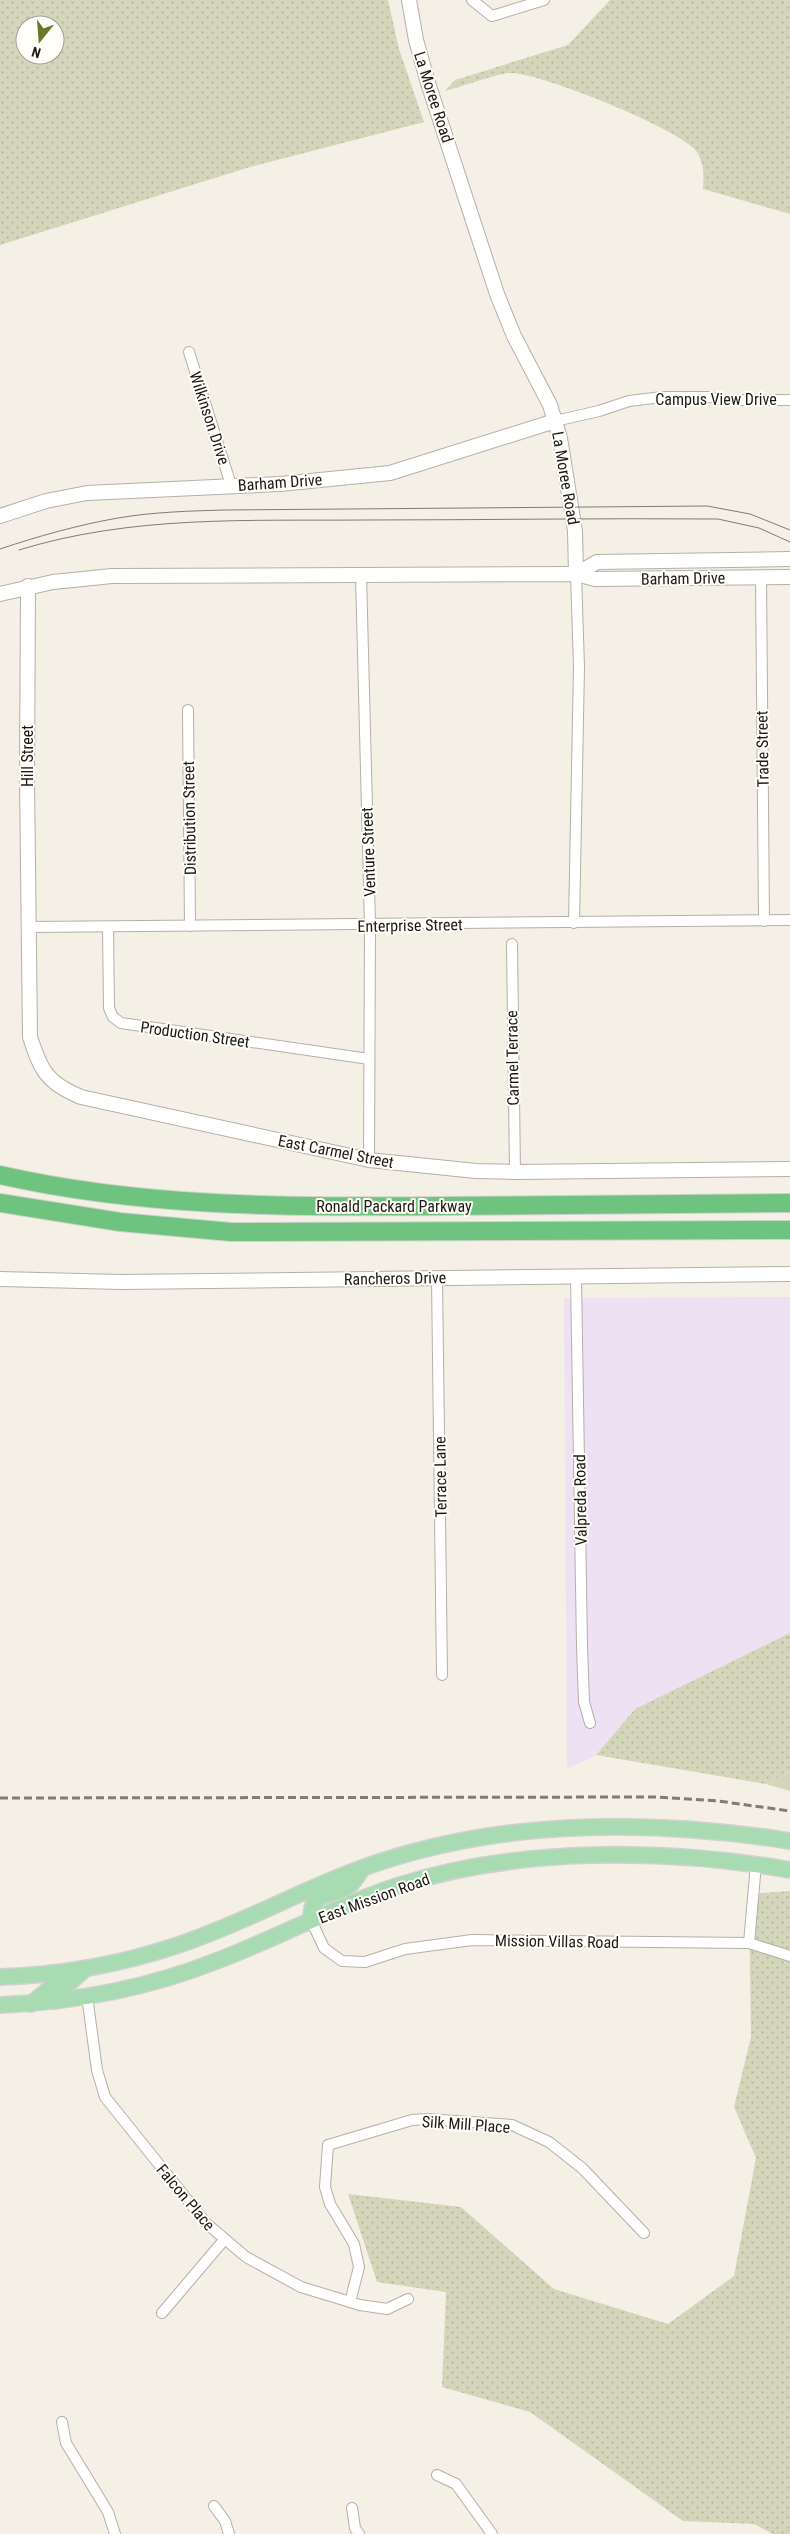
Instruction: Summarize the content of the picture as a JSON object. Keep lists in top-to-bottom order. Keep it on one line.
{"streets":{"highway":["Ronald Packard Parkway"],"main road":["East Mission Road"],"street":["La Moree Road","Campus View Drive","Wilkinson Drive","Barham Drive","Trade Street","Hill Street","Distribution Street","Venture Street","Enterprise Street","Production Street","Carmel Terrace","East Carmel Street","Rancheros Drive","Terrace Lane","Valpreda Road","Mission Villas Road","Silk Mill Place","Falcon Place"]},"crossings":[["La Moree Road","Campus View Drive"],["La Moree Road","Barham Drive"],["La Moree Road","Enterprise Street"],["Campus View Drive","Barham Drive"],["Wilkinson Drive","Barham Drive"],["Barham Drive","Trade Street"],["Barham Drive","Venture Street"],["Trade Street","Enterprise Street"],["Hill Street","Enterprise Street"],["Hill Street","East Carmel Street"],["Distribution Street","Enterprise Street"],["Venture Street","Enterprise Street"],["Venture Street","Production Street"],["Venture Street","East Carmel Street"],["Enterprise Street","Production Street"],["Enterprise Street","East Carmel Street"],["Carmel Terrace","East Carmel Street"],["Rancheros Drive","Terrace Lane"],["Rancheros Drive","Valpreda Road"],["East Mission Road","Mission Villas Road"],["East Mission Road","Falcon Place"],["Silk Mill Place","Falcon Place"]],"north":"bottom"}
